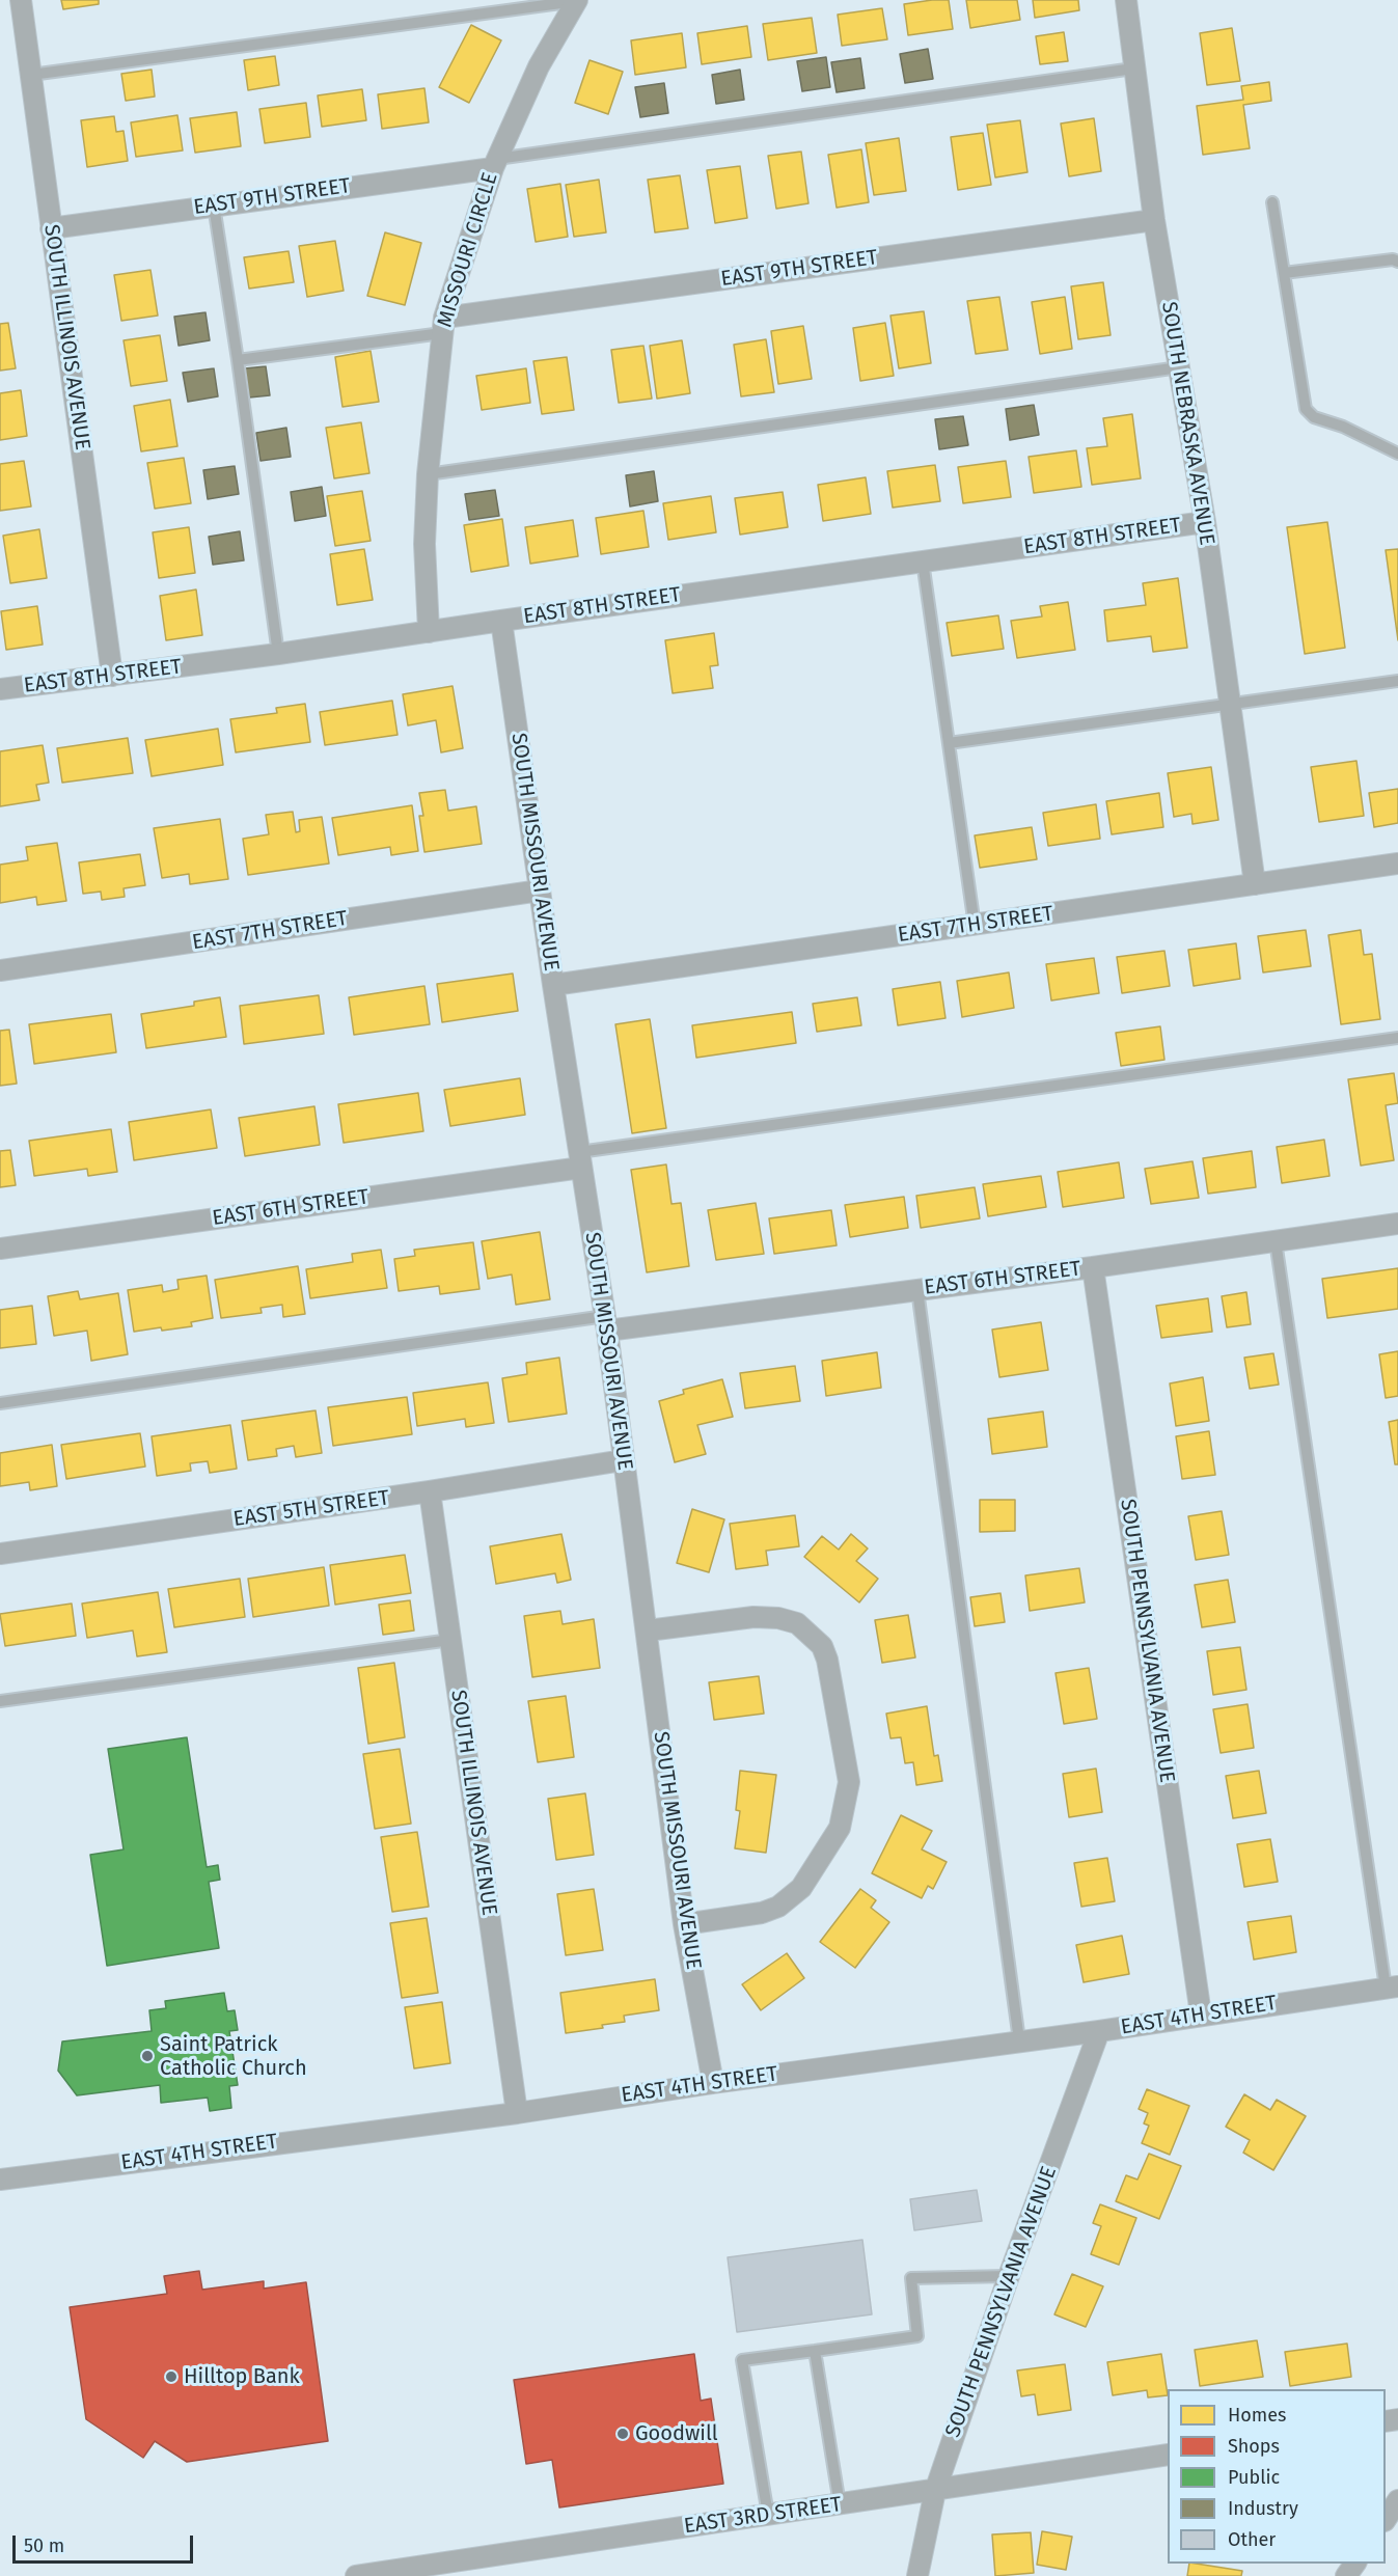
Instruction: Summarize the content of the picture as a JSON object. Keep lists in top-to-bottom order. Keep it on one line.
{"streets":{"street":["EAST 9TH STREET","MISSOURI CIRCLE","SOUTH ILLINOIS AVENUE","SOUTH NEBRASKA AVENUE","EAST 8TH STREET","SOUTH MISSOURI AVENUE","EAST 7TH STREET","EAST 6TH STREET","EAST 5TH STREET","SOUTH PENNSYLVANIA AVENUE","EAST 4TH STREET","EAST 3RD STREET"]},"crossings":[["EAST 9TH STREET","MISSOURI CIRCLE"],["EAST 9TH STREET","SOUTH ILLINOIS AVENUE"],["EAST 9TH STREET","SOUTH NEBRASKA AVENUE"],["MISSOURI CIRCLE","EAST 8TH STREET"],["SOUTH ILLINOIS AVENUE","EAST 8TH STREET"],["SOUTH ILLINOIS AVENUE","EAST 5TH STREET"],["SOUTH ILLINOIS AVENUE","EAST 4TH STREET"],["SOUTH NEBRASKA AVENUE","EAST 8TH STREET"],["SOUTH NEBRASKA AVENUE","EAST 7TH STREET"],["EAST 8TH STREET","SOUTH MISSOURI AVENUE"],["SOUTH MISSOURI AVENUE","EAST 7TH STREET"],["SOUTH MISSOURI AVENUE","EAST 6TH STREET"],["SOUTH MISSOURI AVENUE","EAST 5TH STREET"],["SOUTH MISSOURI AVENUE","EAST 4TH STREET"],["EAST 6TH STREET","SOUTH PENNSYLVANIA AVENUE"],["SOUTH PENNSYLVANIA AVENUE","EAST 4TH STREET"],["SOUTH PENNSYLVANIA AVENUE","EAST 3RD STREET"]],"places":["Saint Patrick Catholic Church","Hilltop Bank","Goodwill"],"legend":["Homes","Shops","Public","Industry","Other"],"scale_bar":"50 m"}
